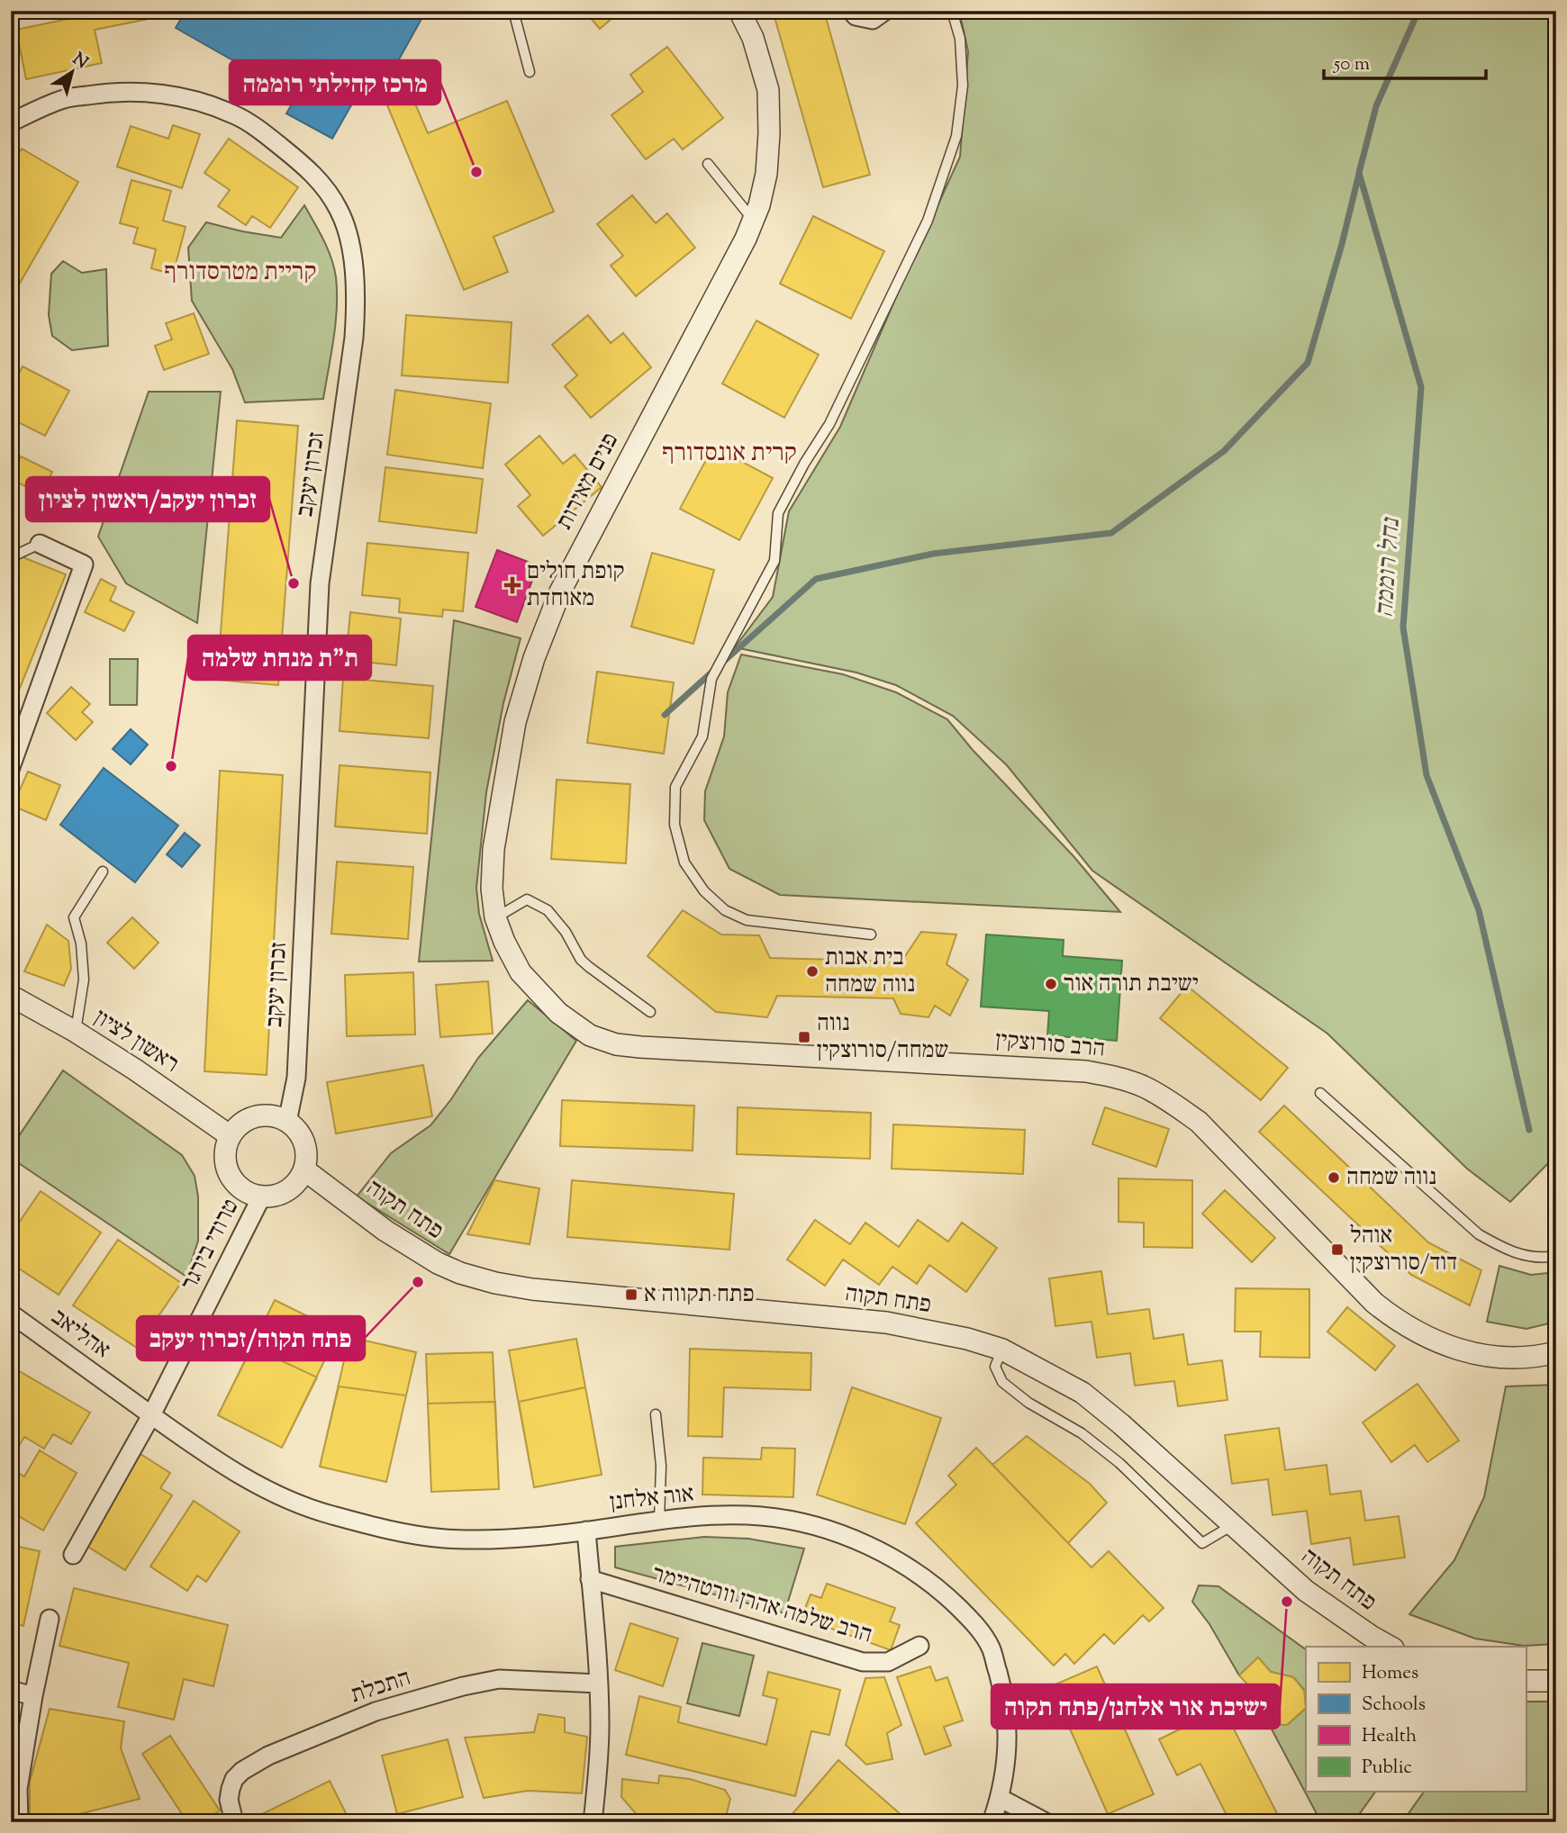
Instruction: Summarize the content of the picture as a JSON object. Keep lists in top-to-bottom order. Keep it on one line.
{"streets":{"street":["זכרון יעקב","פנים מאירות","ראשון לציון","הרב סורוצקין","פתח תקוה","טרודי בירגר","אהליאב","אור אלחנן","הרב שלמה אהרן וורטהיימר","התכלת"]},"crossings":[["זכרון יעקב","ראשון לציון"],["זכרון יעקב","פתח תקוה"],["זכרון יעקב","טרודי בירגר"],["פנים מאירות","הרב סורוצקין"],["ראשון לציון","פתח תקוה"],["ראשון לציון","טרודי בירגר"],["פתח תקוה","טרודי בירגר"],["טרודי בירגר","אהליאב"],["טרודי בירגר","אור אלחנן"],["אהליאב","אור אלחנן"]],"districts":["קריית מטרסדורף","קרית אונסדורף"],"water":["נחל רוממה"],"places":{"other":["מרכז קהילתי רוממה","זכרון יעקב/ראשון לציון","ת\"ת מנחת שלמה","בית אבות נווה שמחה","ישיבת תורה אור","נווה שמחה","פתח תקוה/זכרון יעקב","ישיבת אור אלחנן/פתח תקוה"],"health":["קופת חולים מאוחדת"],"transit":["נווה שמחה/סורוצקין","אוהל דוד/סורוצקין","פתח תקווה א"]},"legend":["Homes","Schools","Health","Public"],"scale_bar":"50 m","north":"top right"}
